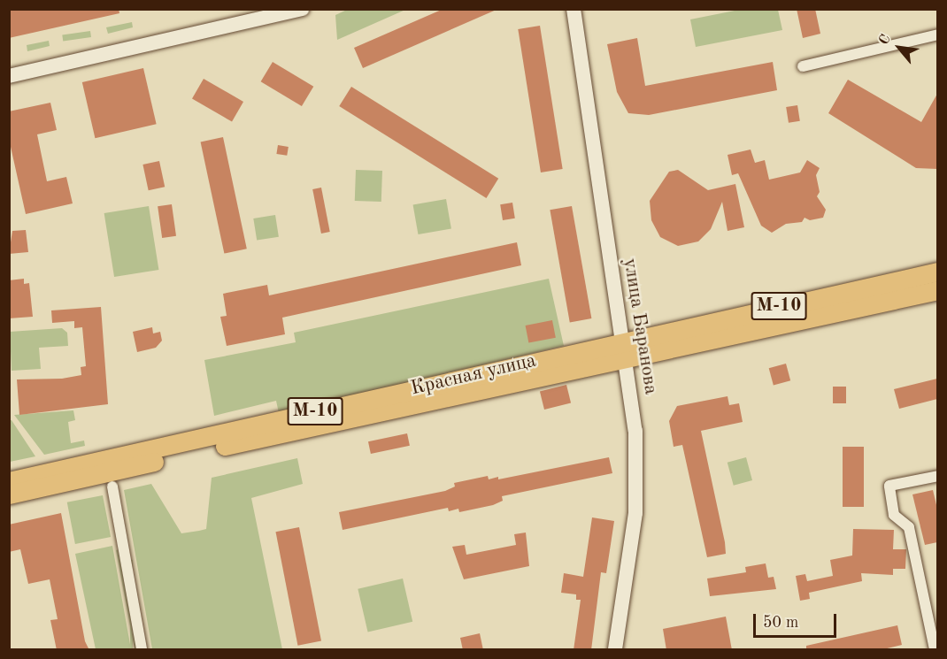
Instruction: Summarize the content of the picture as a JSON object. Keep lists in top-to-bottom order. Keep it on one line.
{"streets":{"highway":["М-10","Красная улица"],"street":["улица Баранова"]},"crossings":[["улица Баранова","Красная улица"]],"scale_bar":"50 m","north":"top left"}
